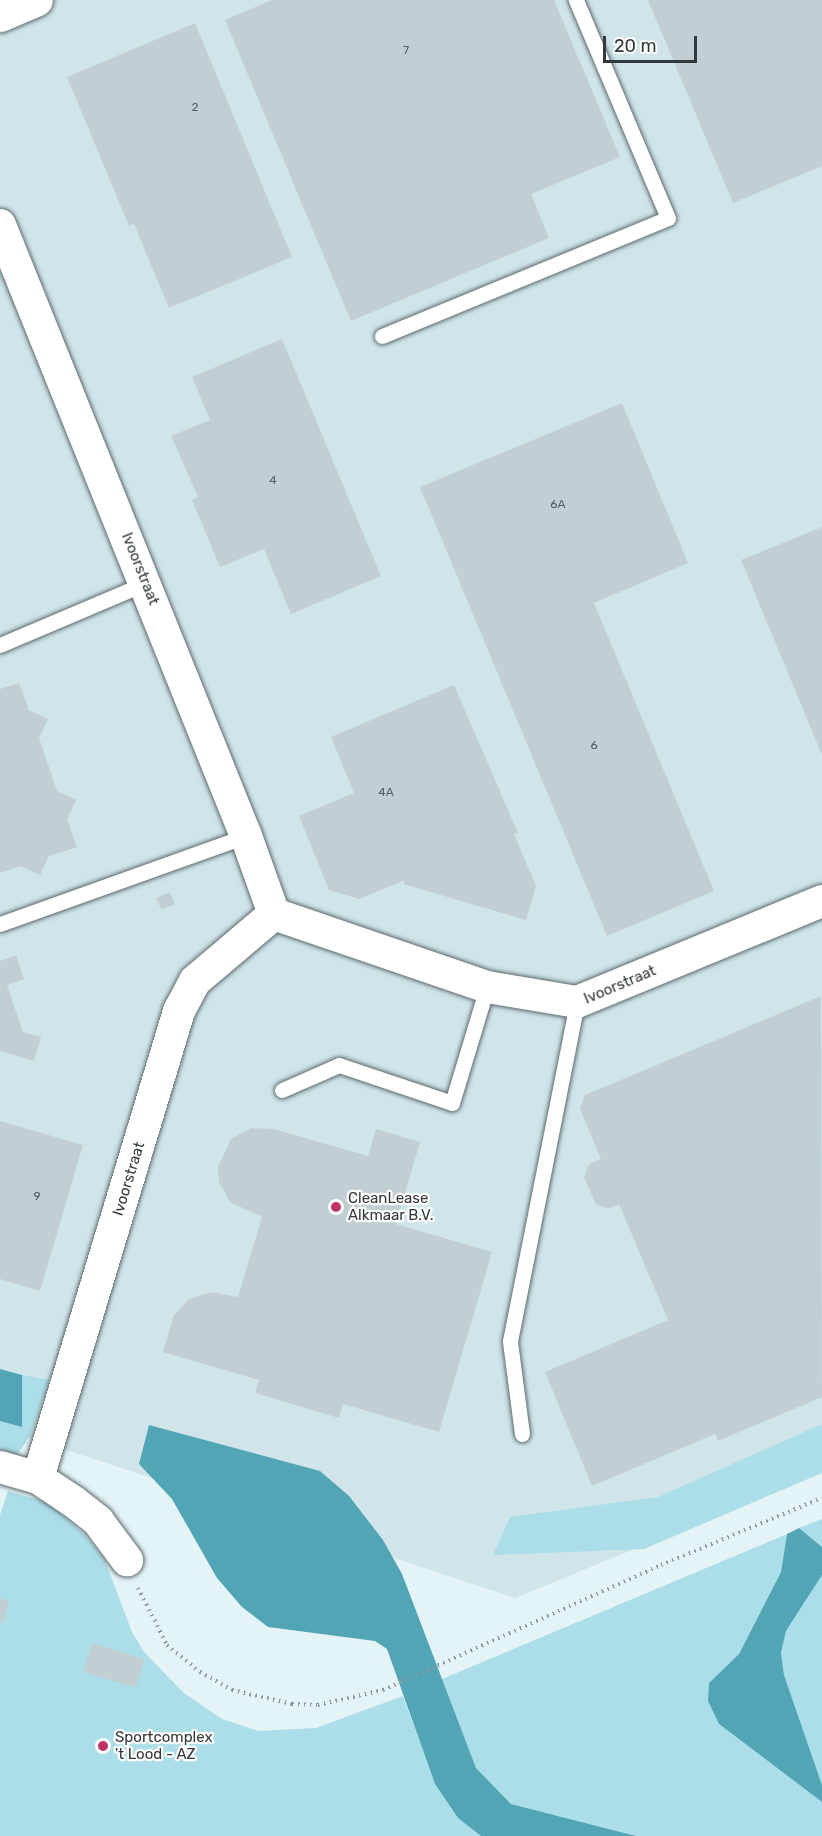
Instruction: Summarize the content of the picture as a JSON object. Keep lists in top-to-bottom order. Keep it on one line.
{"streets":{"street":["Ivoorstraat"]},"places":["CleanLease Alkmaar B.V.","Sportcomplex 't Lood - AZ"],"house_numbers":["7","2","4","6A","6","4A","9"],"scale_bar":"20 m"}
